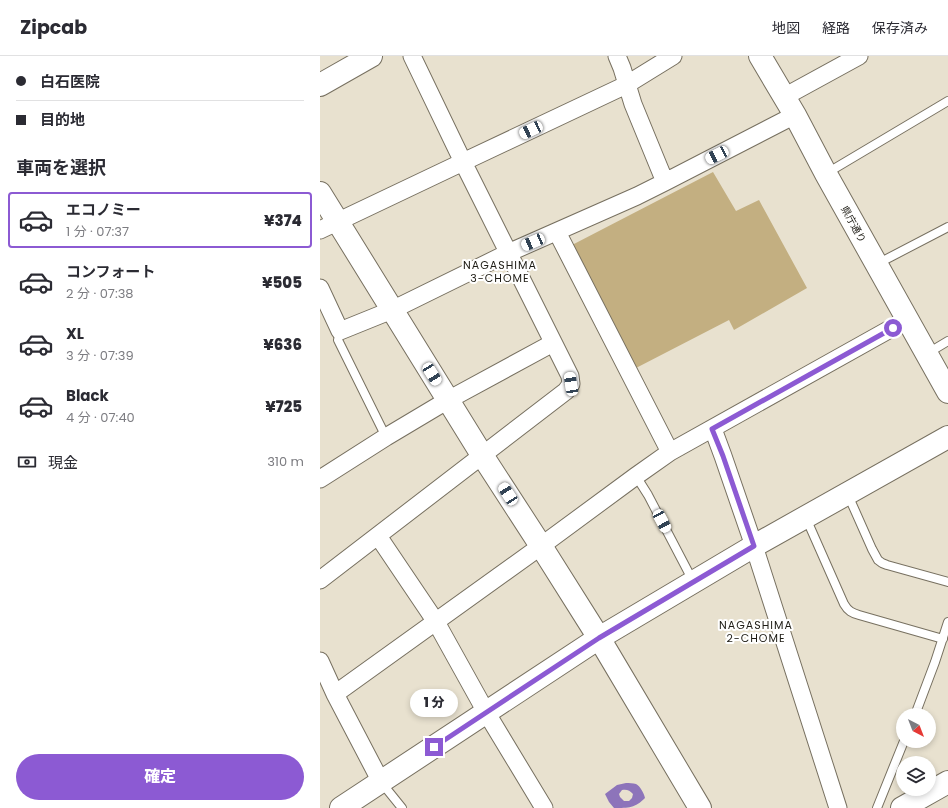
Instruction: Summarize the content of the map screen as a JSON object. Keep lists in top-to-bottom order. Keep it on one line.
{"streets":{"main road":["県庁通り"]},"districts":["NAGASHIMA 3-CHOME","NAGASHIMA 2-CHOME"],"north":"bottom right","page":{"header":"Zipcab","nav":["地図","経路","保存済み"],"banner":["白石医院","目的地"],"heading":"車両を選択","list":[{"name":"エコノミー","note":"1 分 · 07:37","value":"¥374"},{"name":"コンフォート","note":"2 分 · 07:38","value":"¥505"},{"name":"XL","note":"3 分 · 07:39","value":"¥636"},{"name":"Black","note":"4 分 · 07:40","value":"¥725"}],"pay":["現金","310 m"],"bubble":"1 分","buttons":"確定"}}
